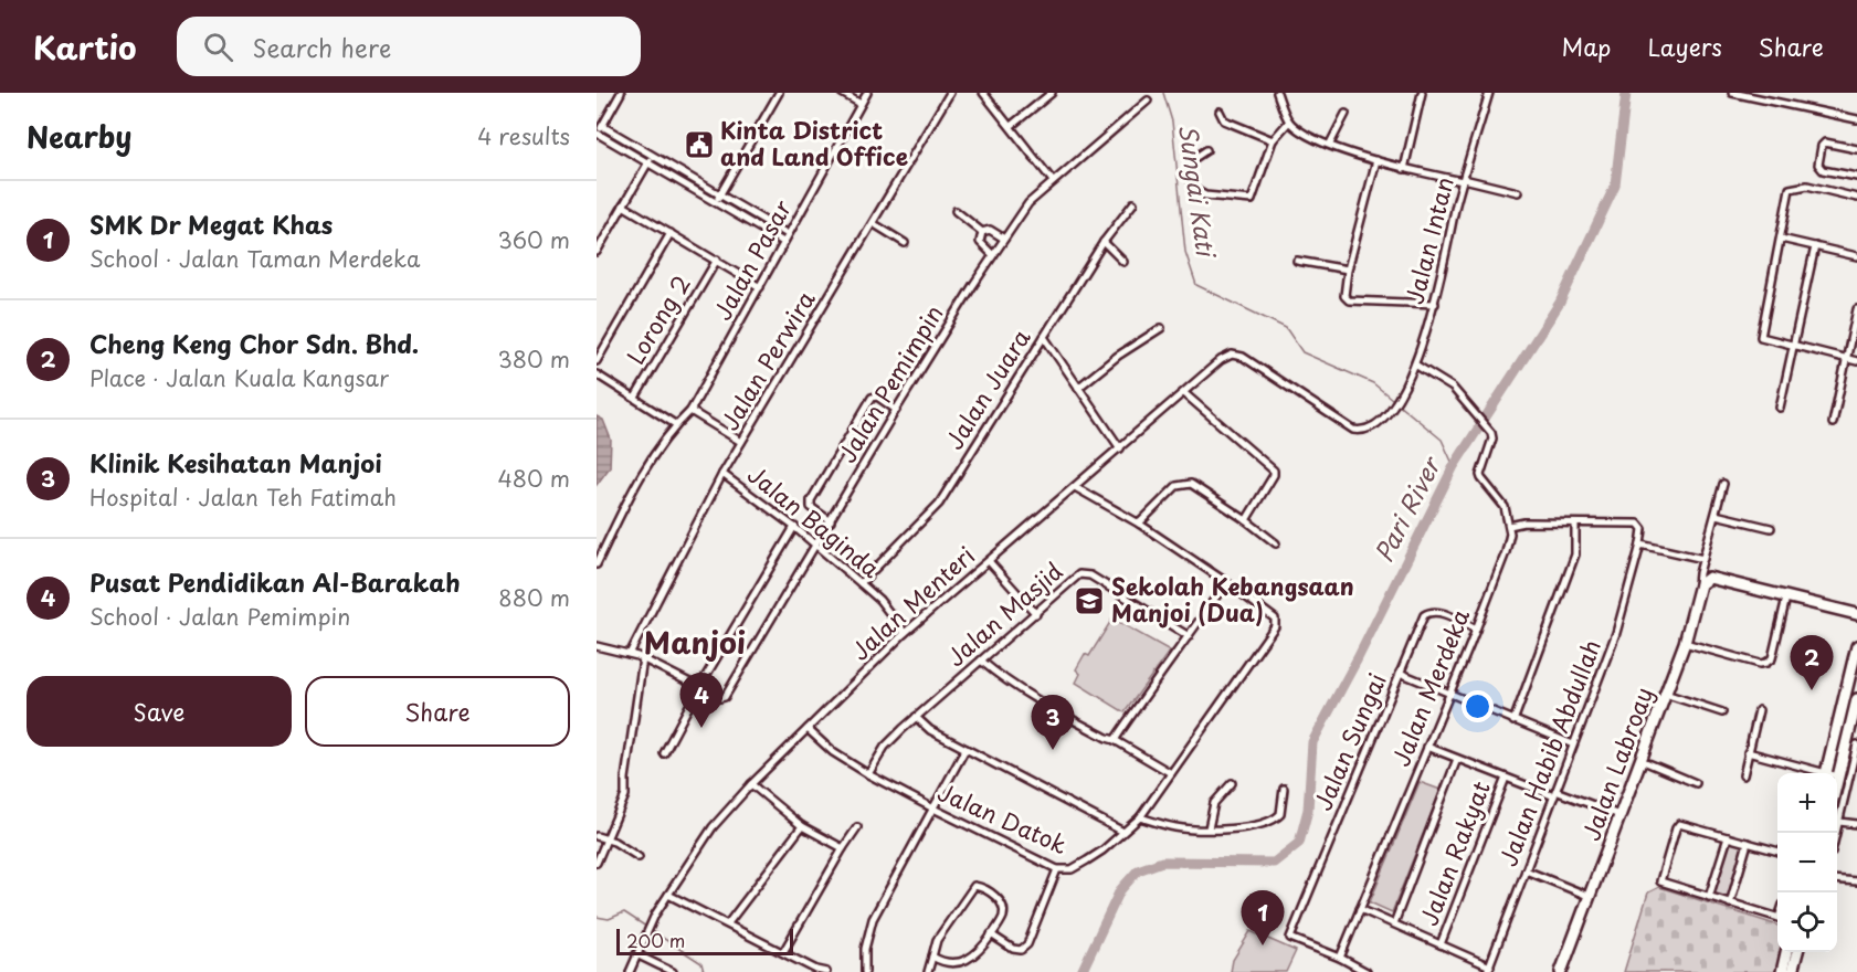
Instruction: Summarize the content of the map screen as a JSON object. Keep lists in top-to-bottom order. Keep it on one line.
{"streets":{"main road":["Jalan Labroay"],"street":["Jalan Intan","Jalan Pasar","Lorong 2","Jalan Perwira","Jalan Pemimpin","Jalan Juara","Jalan Baginda","Jalan Menteri","Jalan Masjid","Jalan Merdeka","Jalan Sungai","Jalan Habib Abdullah","Jalan Datok","Jalan Rakyat"]},"crossings":[["Jalan Intan","Jalan Menteri"],["Jalan Perwira","Jalan Baginda"],["Jalan Pemimpin","Jalan Baginda"],["Jalan Juara","Jalan Baginda"],["Jalan Baginda","Jalan Menteri"],["Jalan Menteri","Jalan Datok"],["Jalan Masjid","Jalan Datok"],["Jalan Merdeka","Jalan Sungai"]],"districts":["Manjoi"],"water":["Sungai Kati","Pari River"],"places":{"public building":["Kinta District and Land Office"],"school or university":["Sekolah Kebangsaan Manjoi (Dua)"]},"scale_bar":"200 m","page":{"header":"Kartio","search":"Search here","nav":["Map","Layers","Share"],"heading":["Nearby","4 results"],"list":[{"mark":"1","name":"SMK Dr Megat Khas","note":"School · Jalan Taman Merdeka","value":"360 m"},{"mark":"2","name":"Cheng Keng Chor Sdn. Bhd.","note":"Place · Jalan Kuala Kangsar","value":"380 m"},{"mark":"3","name":"Klinik Kesihatan Manjoi","note":"Hospital · Jalan Teh Fatimah","value":"480 m"},{"mark":"4","name":"Pusat Pendidikan Al-Barakah","note":"School · Jalan Pemimpin","value":"880 m"}],"pins":["2","4","3","1"],"buttons":["Save","Share"],"map_buttons":["+","−"],"scale":"200 m"}}
